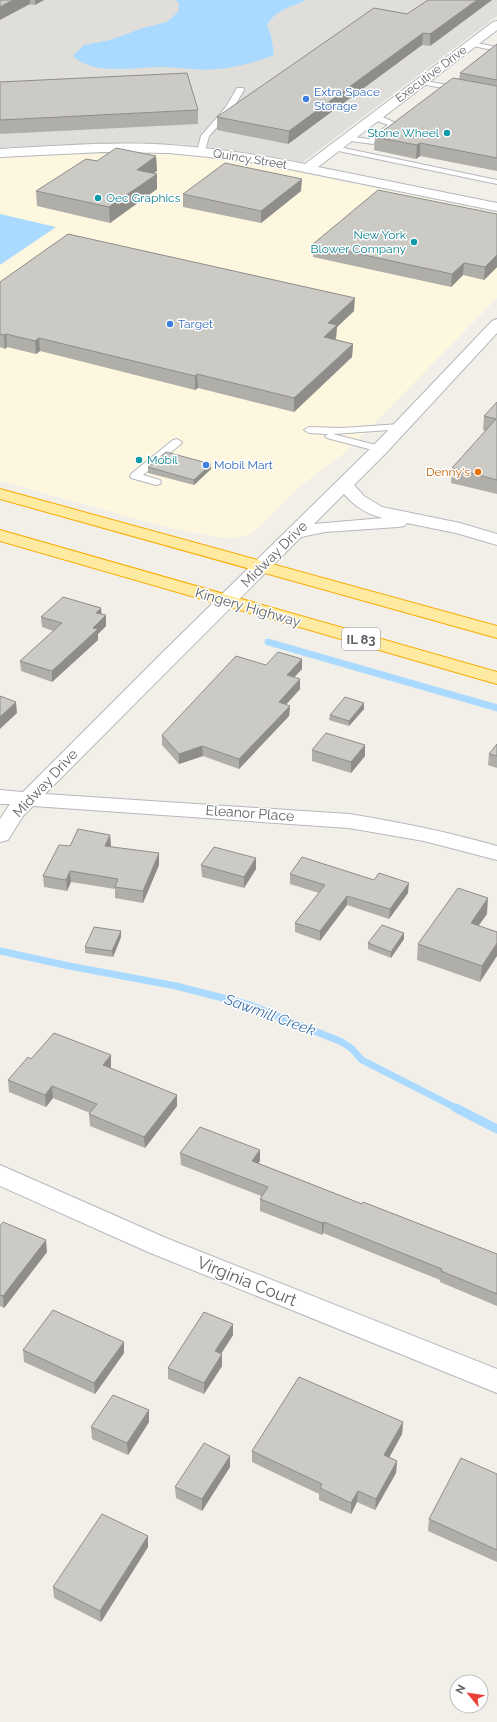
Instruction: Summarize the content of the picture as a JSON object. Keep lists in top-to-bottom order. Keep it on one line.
{"streets":{"highway":["Kingery Highway","IL 83"],"street":["Executive Drive","Quincy Street","Midway Drive","Eleanor Place","Virginia Court"]},"crossings":[["Executive Drive","Quincy Street"],["Midway Drive","Kingery Highway"],["Midway Drive","Eleanor Place"]],"water":["Sawmill Creek"],"places":["Extra Space Storage","Stone Wheel","Oec Graphics","New York Blower Company","Target","Mobil","Mobil Mart","Denny's"],"north":"top left"}
